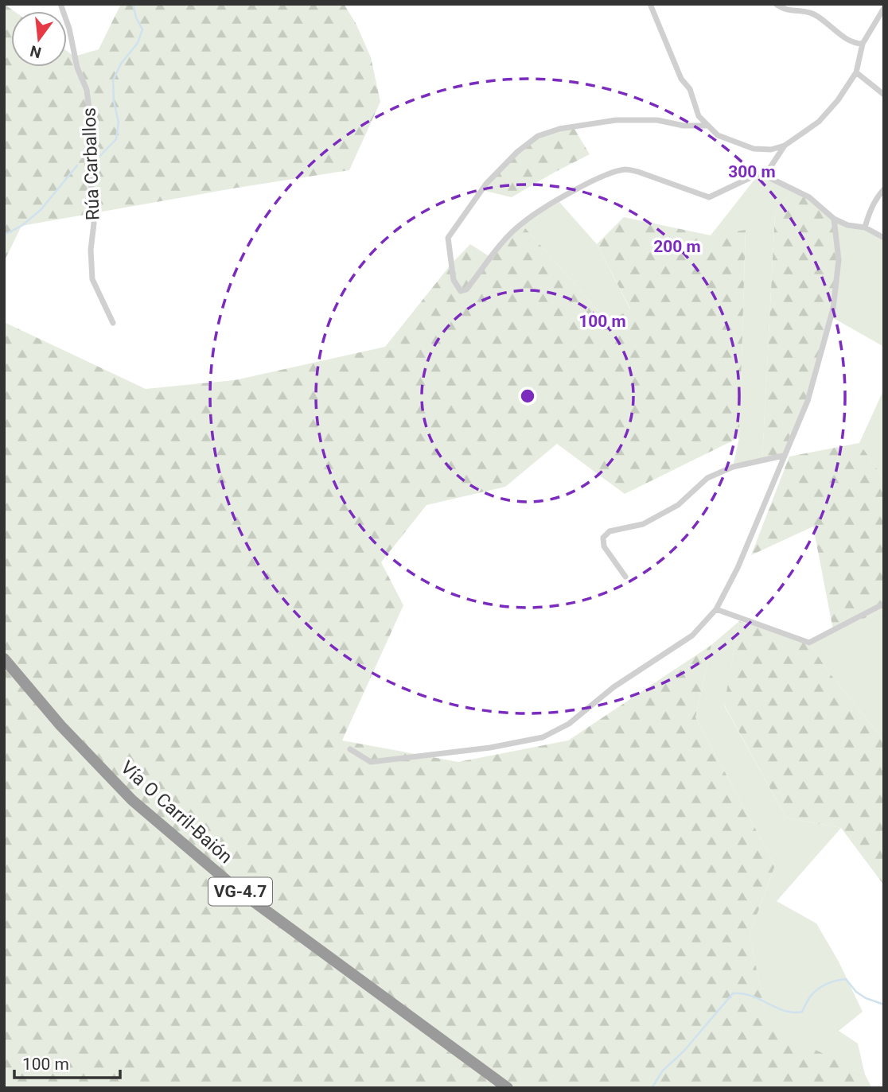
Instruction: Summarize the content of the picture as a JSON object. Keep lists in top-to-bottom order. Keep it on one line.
{"streets":{"highway":["Vía O Carril-Baión","VG-4.7"],"street":["Rúa Carballos"]},"scale_bar":"100 m","north":"bottom","rings":["300 m","200 m","100 m"]}
